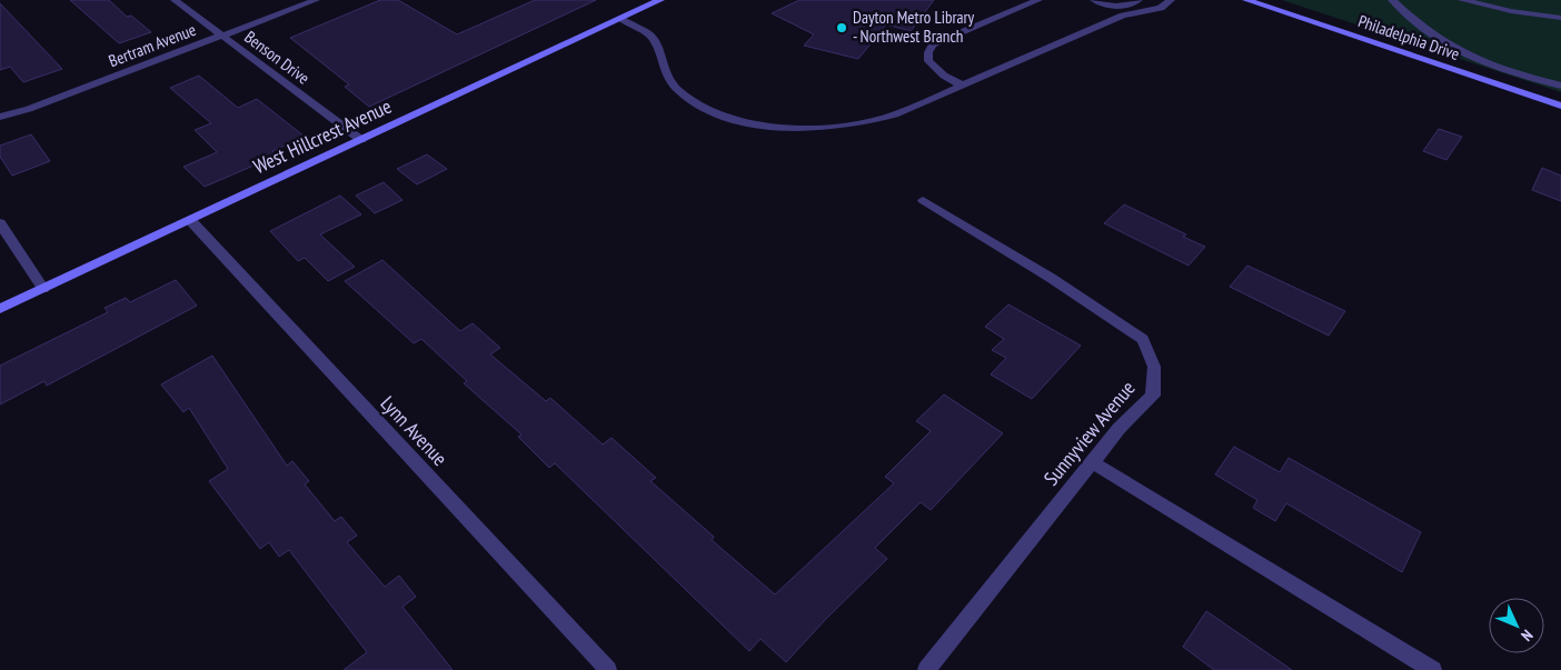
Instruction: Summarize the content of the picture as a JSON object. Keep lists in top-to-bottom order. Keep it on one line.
{"streets":{"street":["Philadelphia Drive","Bertram Avenue","Benson Drive","West Hillcrest Avenue","Lynn Avenue","Sunnyview Avenue"]},"crossings":[["Bertram Avenue","Benson Drive"],["Benson Drive","West Hillcrest Avenue"],["West Hillcrest Avenue","Lynn Avenue"]],"places":["Dayton Metro Library - Northwest Branch"],"north":"bottom right"}
